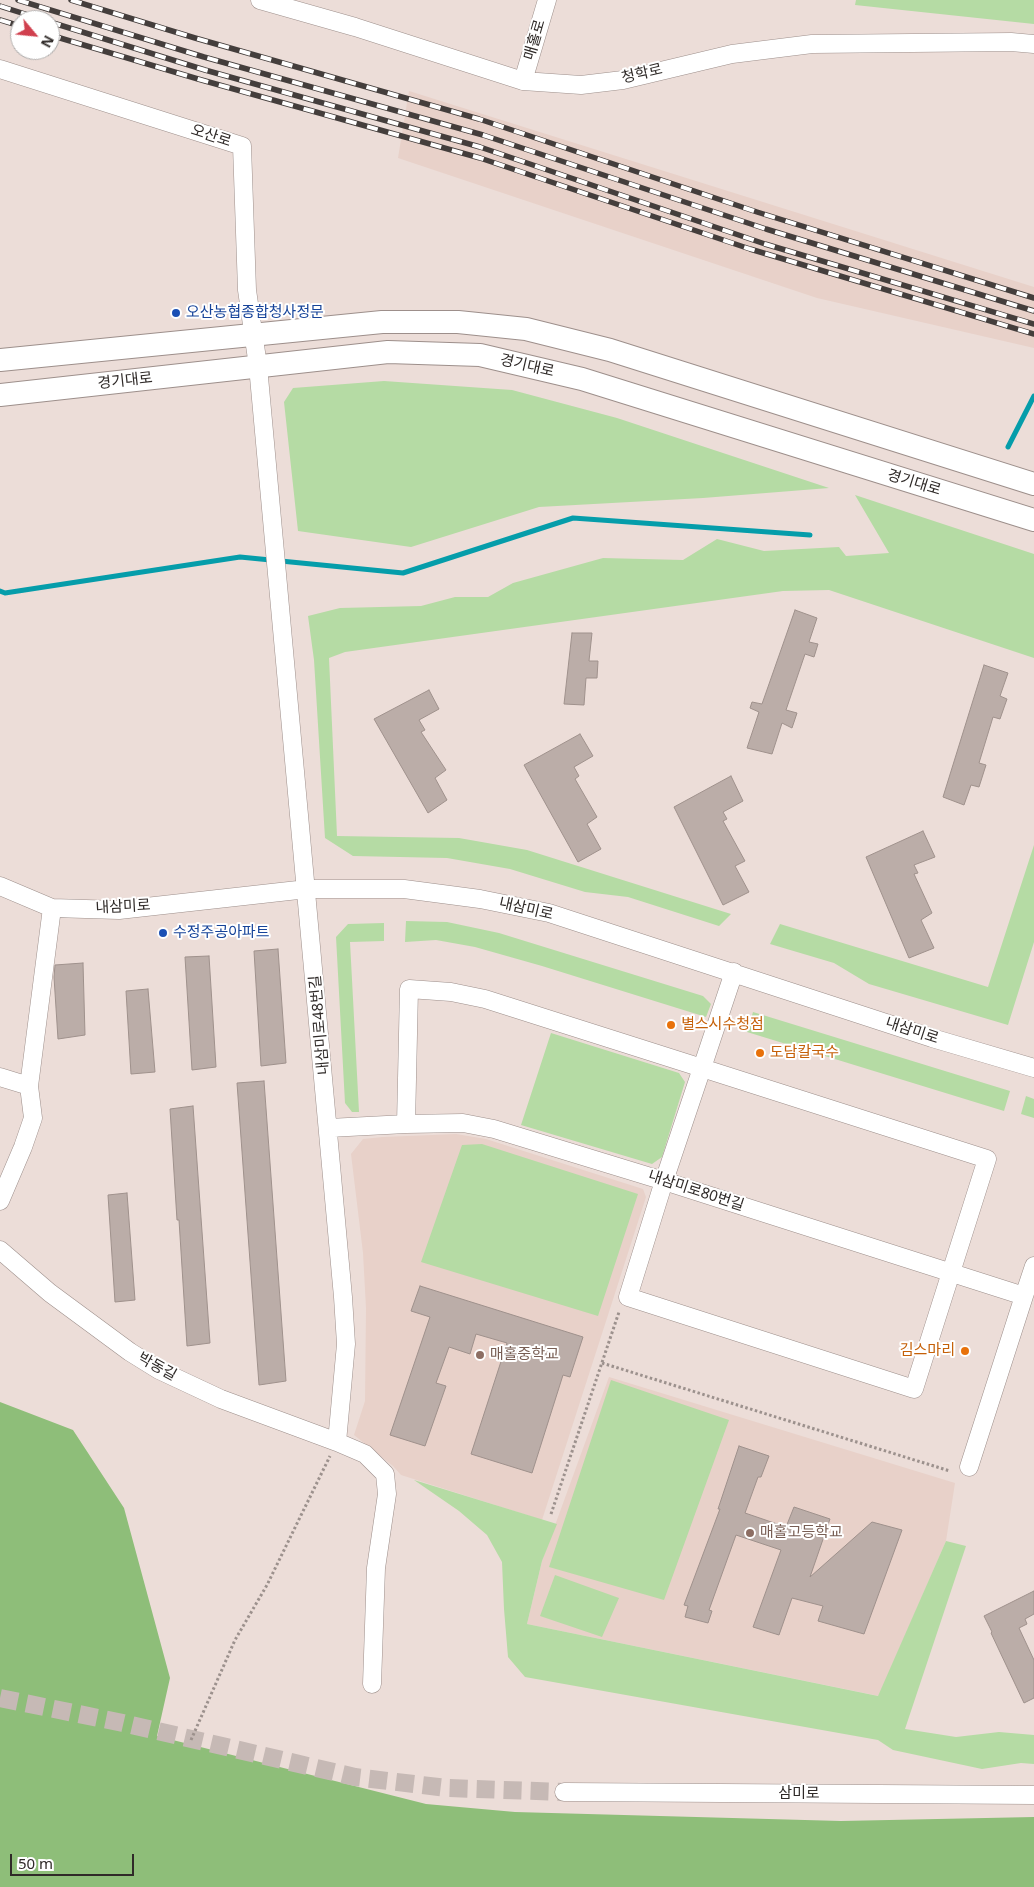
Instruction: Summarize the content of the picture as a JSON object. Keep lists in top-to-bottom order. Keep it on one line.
{"streets":{"main road":["경기대로"],"street":["매홀로","청학로","오산로","내삼미로","내삼미로48번길","내삼미로80번길","박동길","삼미로"]},"crossings":[["매홀로","청학로"],["오산로","내삼미로48번길"],["경기대로","내삼미로48번길"],["내삼미로","내삼미로48번길"],["내삼미로48번길","내삼미로80번길"],["내삼미로48번길","박동길"]],"places":["오산농협종합청사정문","수정주공아파트","별스시수청점","도담칼국수","김스마리","매홀중학교","매홀고등학교"],"scale_bar":"50 m","north":"bottom right"}
